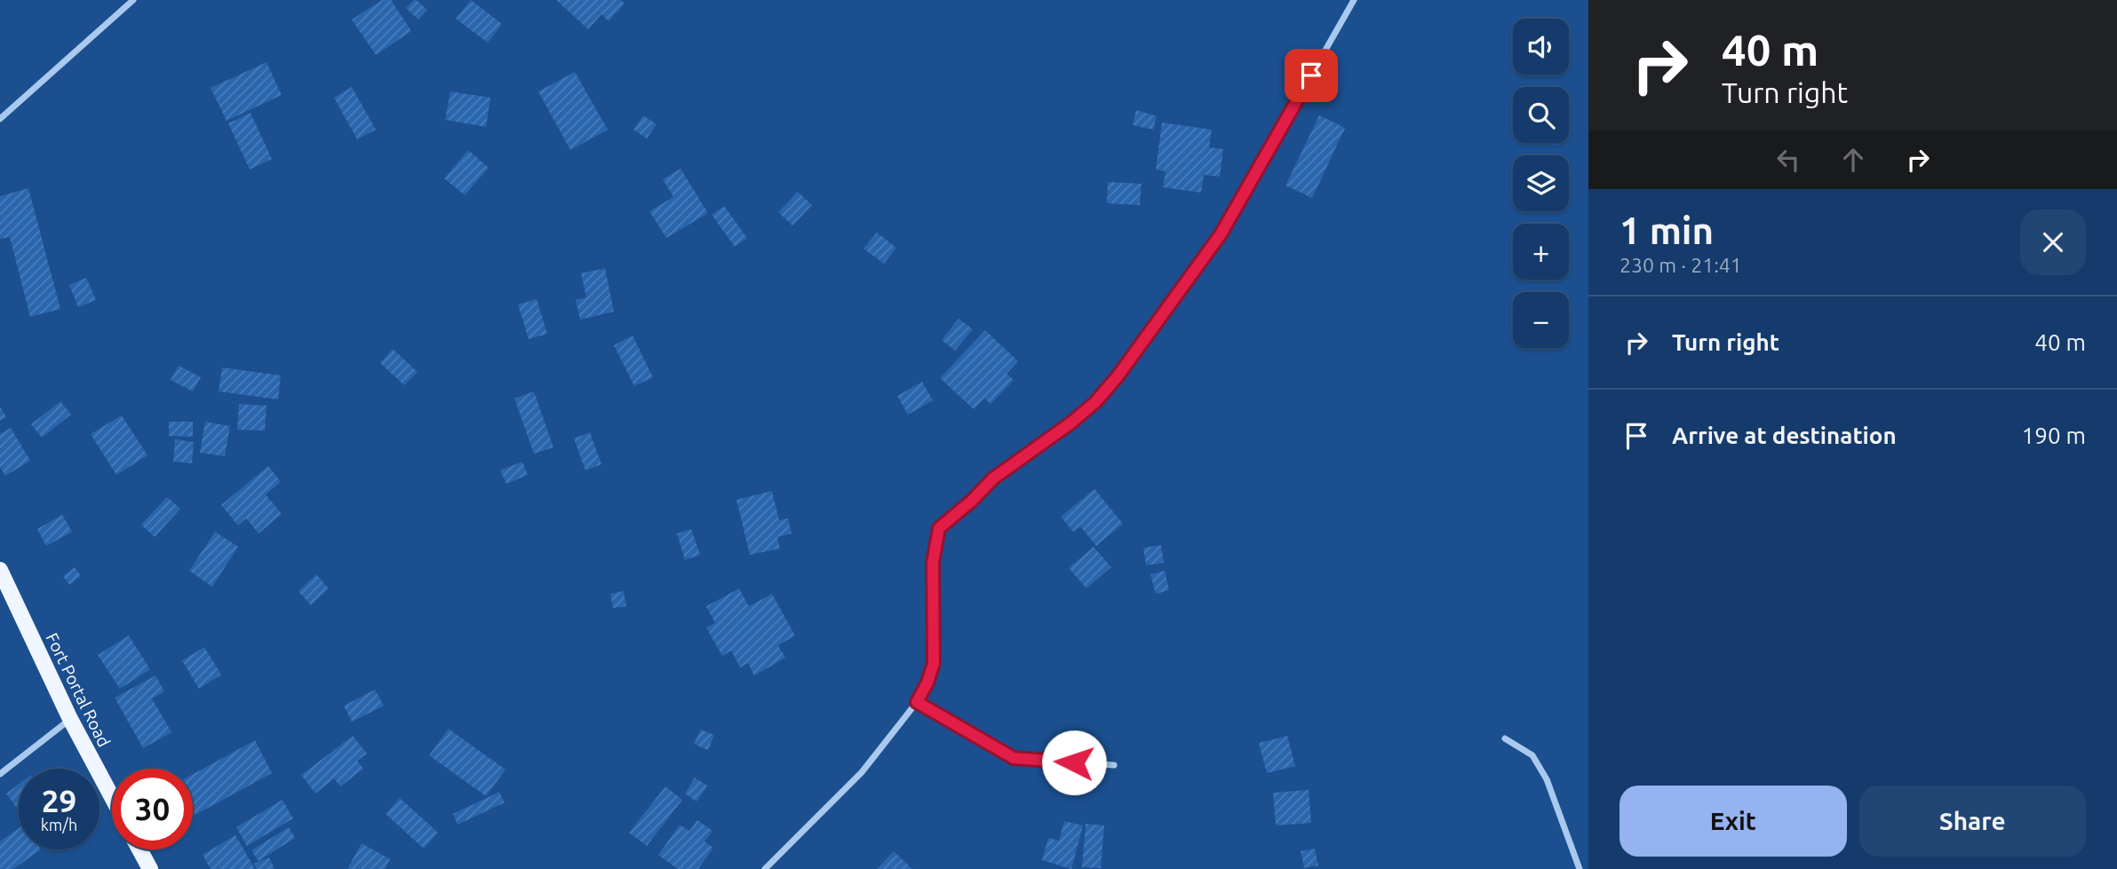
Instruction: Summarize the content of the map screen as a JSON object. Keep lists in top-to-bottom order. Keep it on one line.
{"streets":{"main road":["Fort Portal Road"]},"page":{"turn":["40 m","Turn right"],"map_buttons":["+","−"],"heading":["1 min","230 m · 21:41"],"list":[{"name":"Turn right","value":"40 m"},{"name":"Arrive at destination","value":"190 m"}],"speed":"29 km/h","limit":"30","buttons":["Exit","Share"]}}
